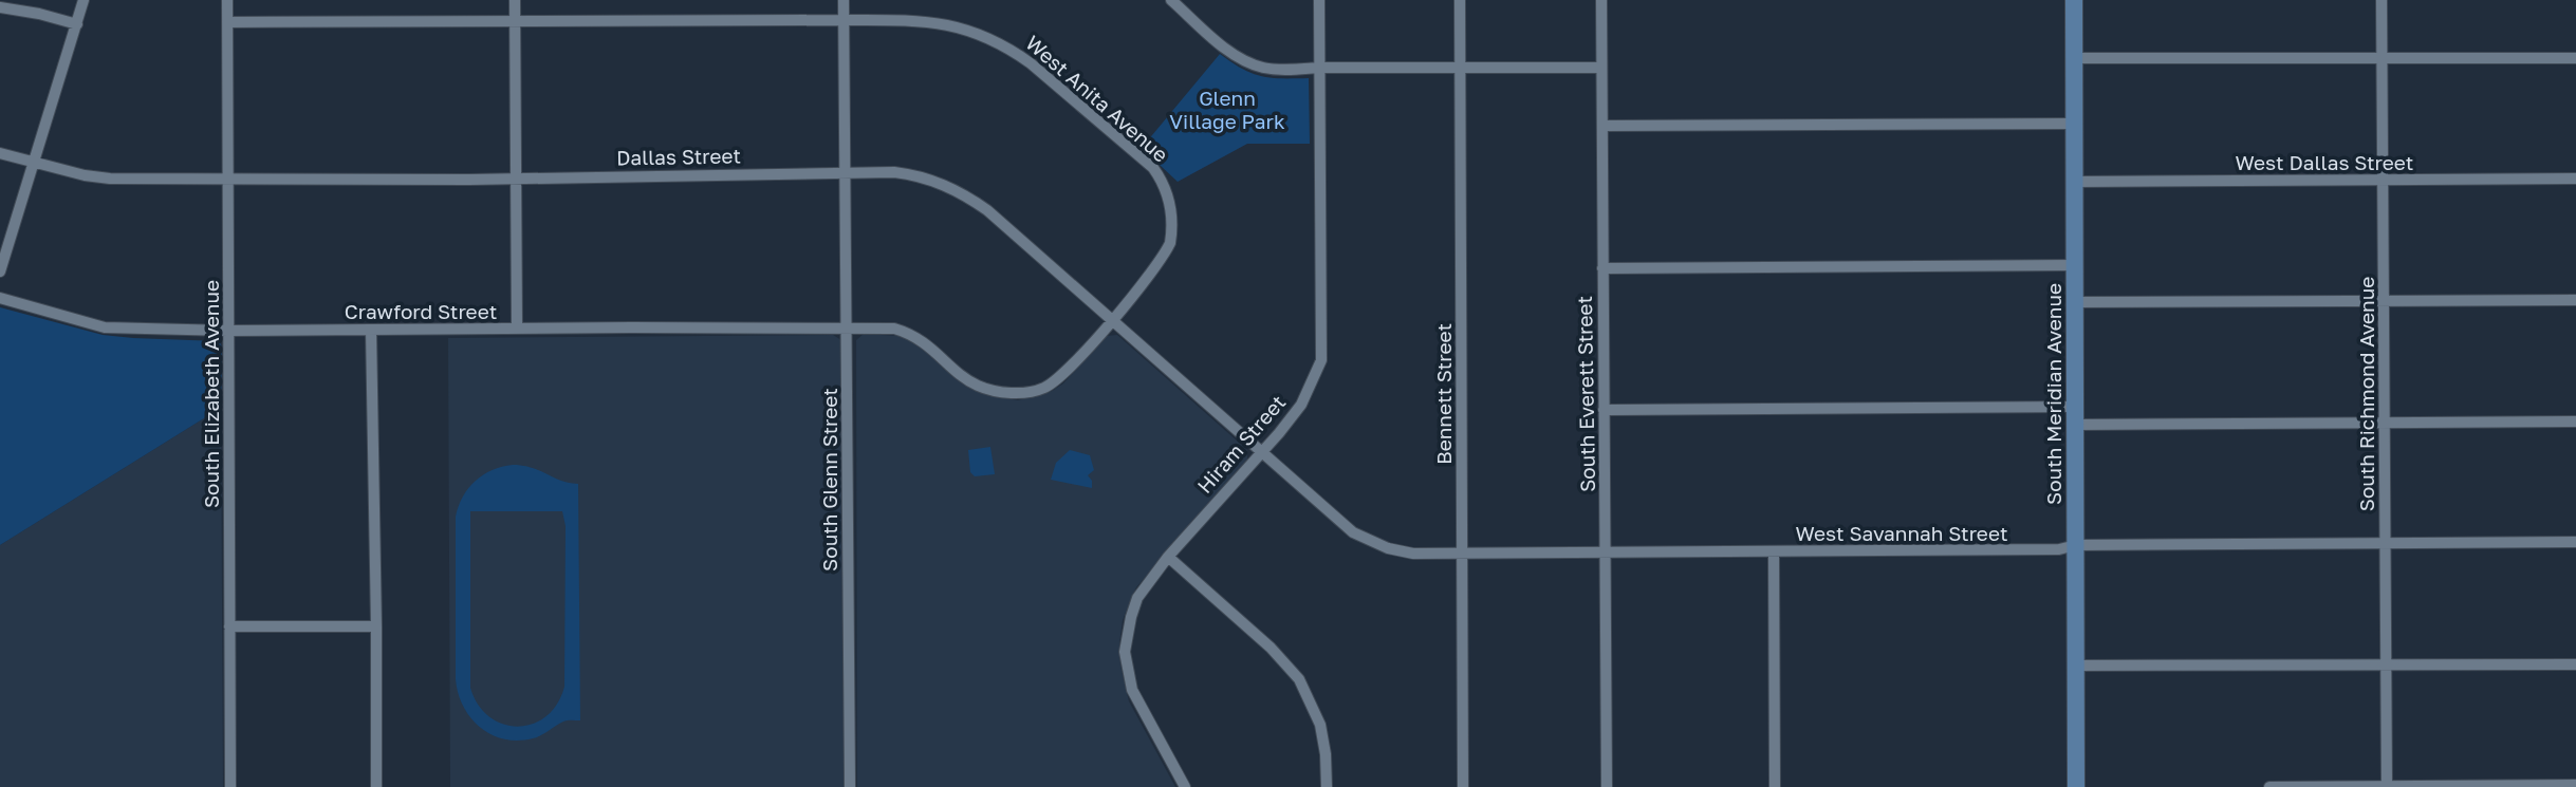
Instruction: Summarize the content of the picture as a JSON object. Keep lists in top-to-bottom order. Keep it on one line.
{"streets":{"main road":["South Meridian Avenue"],"street":["West Anita Avenue","Dallas Street","West Dallas Street","Crawford Street","South Elizabeth Avenue","Bennett Street","South Everett Street","South Richmond Avenue","Hiram Street","South Glenn Street","West Savannah Street"]},"crossings":[["West Anita Avenue","Dallas Street"],["West Anita Avenue","Crawford Street"],["West Anita Avenue","South Elizabeth Avenue"],["West Anita Avenue","South Glenn Street"],["Dallas Street","South Elizabeth Avenue"],["Dallas Street","Hiram Street"],["Dallas Street","South Glenn Street"],["Dallas Street","West Savannah Street"],["West Dallas Street","South Meridian Avenue"],["West Dallas Street","South Richmond Avenue"],["Crawford Street","South Elizabeth Avenue"],["Crawford Street","South Glenn Street"],["Bennett Street","West Savannah Street"],["South Everett Street","West Savannah Street"],["South Meridian Avenue","West Savannah Street"],["South Richmond Avenue","West Savannah Street"],["Hiram Street","West Savannah Street"]],"parks":["Glenn Village Park"]}
